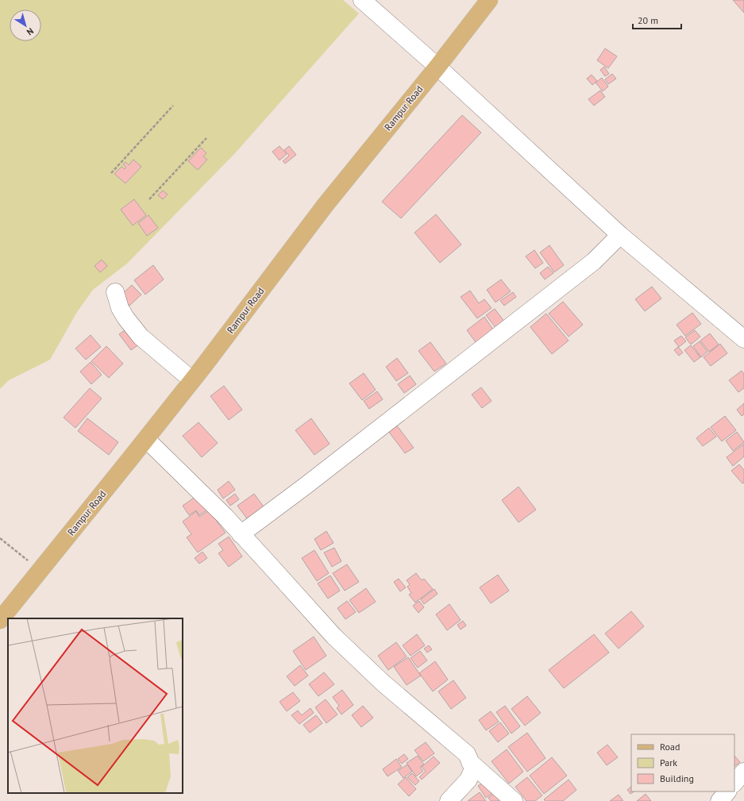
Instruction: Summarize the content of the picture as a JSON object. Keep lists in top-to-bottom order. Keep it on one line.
{"streets":{"main road":["Rampur Road"]},"legend":["Road","Park","Building"],"scale_bar":"20 m","north":"bottom right"}
